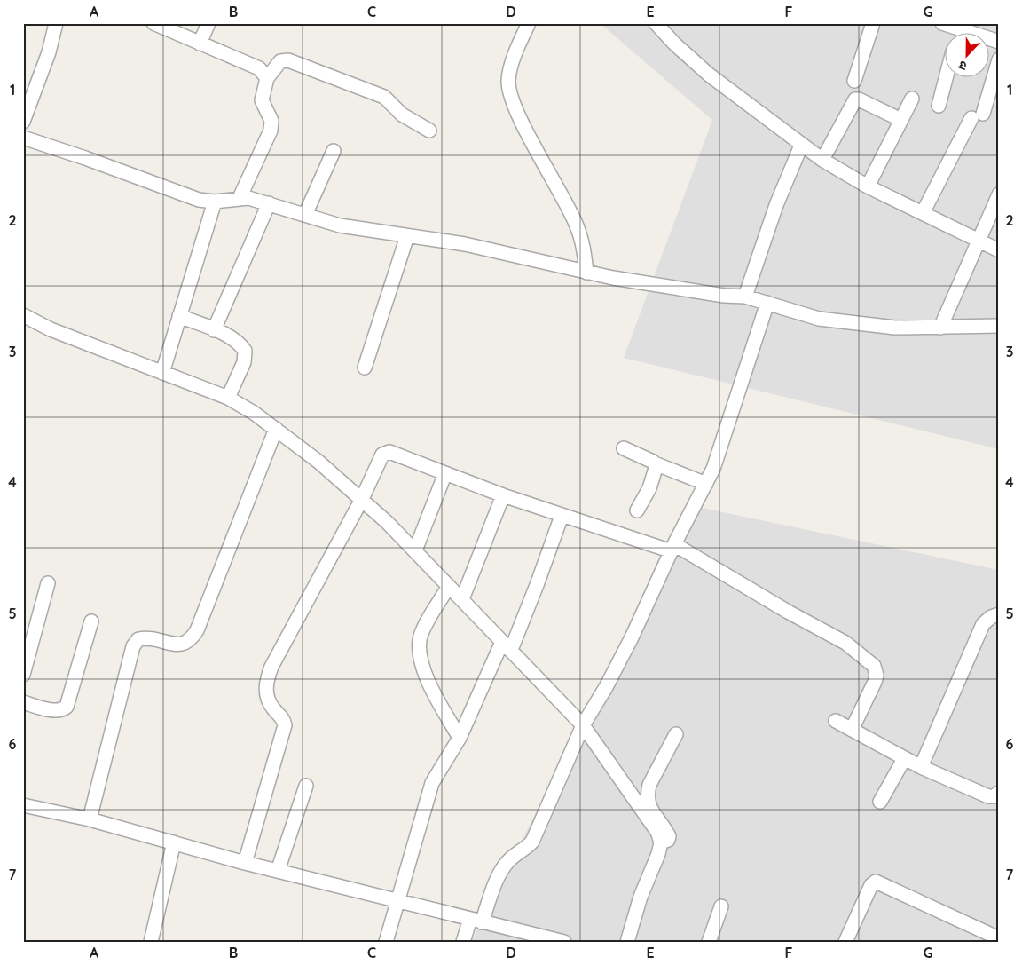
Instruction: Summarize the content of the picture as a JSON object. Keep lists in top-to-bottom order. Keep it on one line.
{"north":"bottom","grid":{"columns":["A","B","C","D","E","F","G"],"rows":["1","2","3","4","5","6","7"]}}
